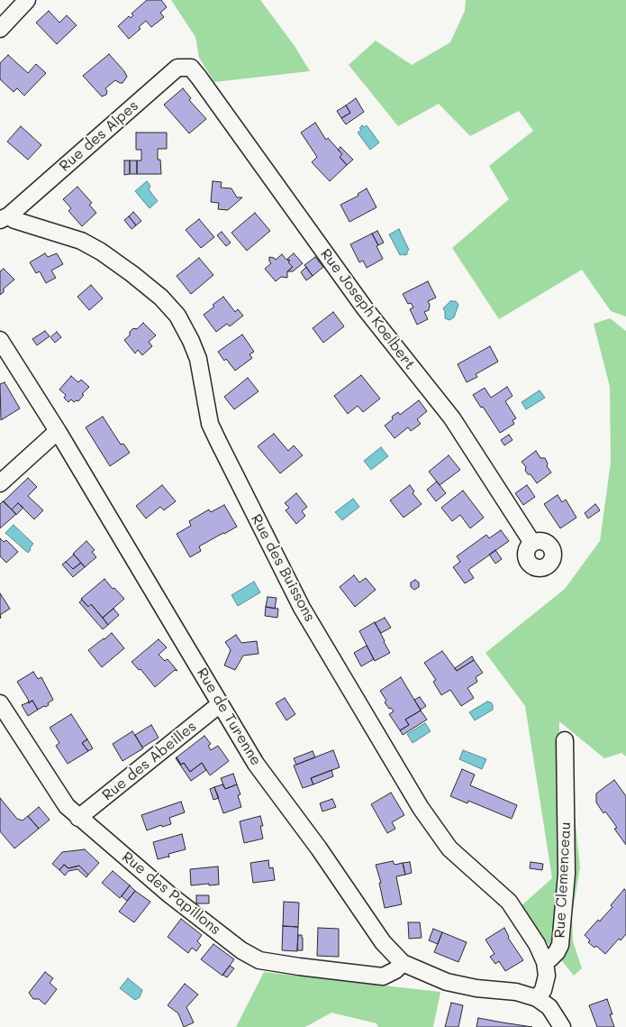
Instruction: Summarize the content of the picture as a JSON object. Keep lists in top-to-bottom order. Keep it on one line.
{"streets":{"street":["Rue des Alpes","Rue Joseph Koelbert","Rue des Buissons","Rue de Turenne","Rue des Abeilles","Rue Clemenceau","Rue des Papillons"]},"crossings":[["Rue des Alpes","Rue Joseph Koelbert"],["Rue des Alpes","Rue des Buissons"],["Rue des Buissons","Rue Clemenceau"],["Rue de Turenne","Rue des Abeilles"],["Rue de Turenne","Rue des Papillons"],["Rue des Abeilles","Rue des Papillons"]]}
